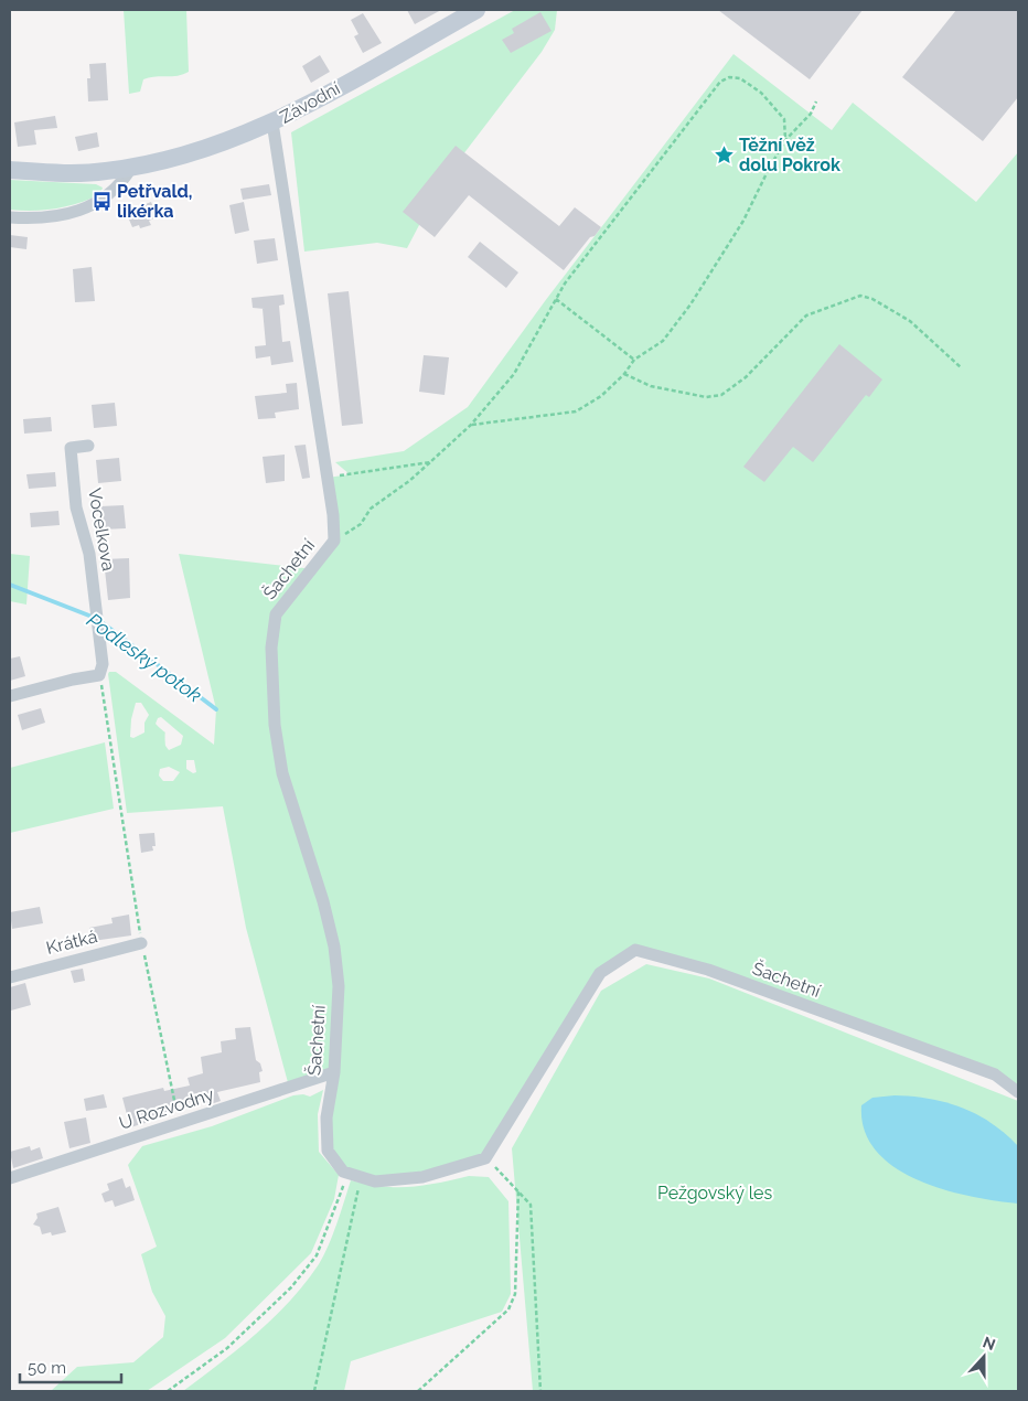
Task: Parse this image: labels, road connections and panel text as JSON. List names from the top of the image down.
{
  "streets": {
    "street": [
      "Závodní",
      "Vocelkova",
      "Šachetní",
      "Krátká",
      "U Rozvodny"
    ]
  },
  "crossings": [
    ["Závodní", "Šachetní"],
    ["Šachetní", "U Rozvodny"]
  ],
  "water": ["Podleský potok"],
  "parks": ["Pežgovský les"],
  "places": {
    "place": ["Těžní věž dolu Pokrok"],
    "bus stop": ["Petřvald, likérka"]
  },
  "scale_bar": "50 m",
  "north": "top"
}
